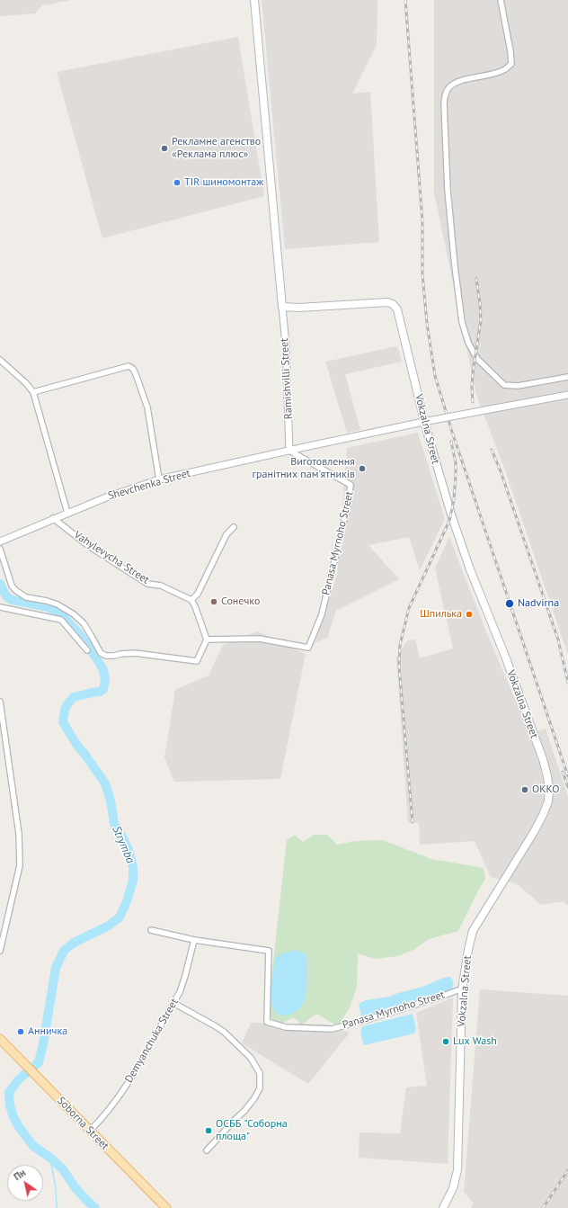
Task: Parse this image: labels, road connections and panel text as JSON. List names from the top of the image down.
{
  "streets": {
    "main road": ["Vokzalna Street", "Soborna Street"],
    "street": [
      "Ramishvilli Street",
      "Shevchenka Street",
      "Panasa Myrnoho Street",
      "Vahylevycha Street",
      "Demyanchuka Street"
    ]
  },
  "crossings": [
    ["Ramishvilli Street", "Vokzalna Street"],
    ["Ramishvilli Street", "Shevchenka Street"],
    ["Ramishvilli Street", "Panasa Myrnoho Street"],
    ["Vokzalna Street", "Panasa Myrnoho Street"],
    ["Shevchenka Street", "Panasa Myrnoho Street"],
    ["Shevchenka Street", "Vahylevycha Street"],
    ["Panasa Myrnoho Street", "Demyanchuka Street"],
    ["Demyanchuka Street", "Soborna Street"]
  ],
  "water": ["Strymba"],
  "places": [
    "Рекламне агенство «Реклама плюс»",
    "TIR шиномонтаж",
    "Виготовлення гранітних пам'ятників",
    "Сонечко",
    "Nadvirna",
    "Шпилька",
    "OKKO",
    "Анничка",
    "Lux Wash",
    "ОСББ \"Соборна площа\""
  ],
  "north": "top left"
}
